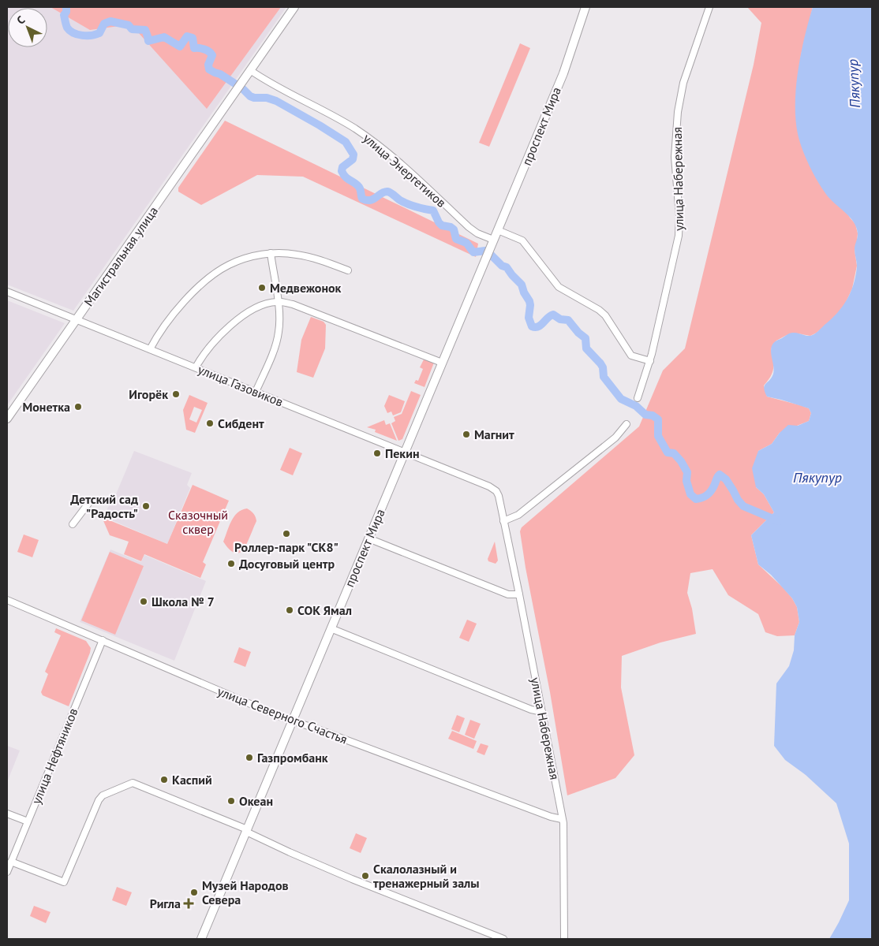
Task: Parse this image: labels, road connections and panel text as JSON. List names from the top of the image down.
{
  "streets": {
    "main road": ["проспект Мира", "Магистральная улица"],
    "street": [
      "улица Энергетиков",
      "улица Набережная",
      "улица Газовиков",
      "улица Северного Счастья",
      "улица Нефтяников"
    ]
  },
  "crossings": [
    ["проспект Мира", "улица Энергетиков"],
    ["проспект Мира", "улица Набережная"],
    ["проспект Мира", "улица Газовиков"],
    ["проспект Мира", "улица Северного Счастья"],
    ["улица Энергетиков", "Магистральная улица"],
    ["улица Набережная", "улица Газовиков"],
    ["улица Набережная", "улица Северного Счастья"],
    ["Магистральная улица", "улица Газовиков"],
    ["улица Северного Счастья", "улица Нефтяников"]
  ],
  "water": ["Пякупур"],
  "parks": ["Сказочный сквер"],
  "places": {
    "other": [
      "Медвежонок",
      "Игорёк",
      "Монетка",
      "Сибдент",
      "Магнит",
      "Пекин",
      "Детский сад \"Радость\"",
      "Роллер-парк \"СК8\"",
      "Досуговый центр",
      "Школа № 7",
      "СОК Ямал",
      "Газпромбанк",
      "Каспий",
      "Океан",
      "Скалолазный и тренажерный залы",
      "Музей Народов Севера"
    ],
    "health": ["Ригла"]
  },
  "north": "top left"
}
